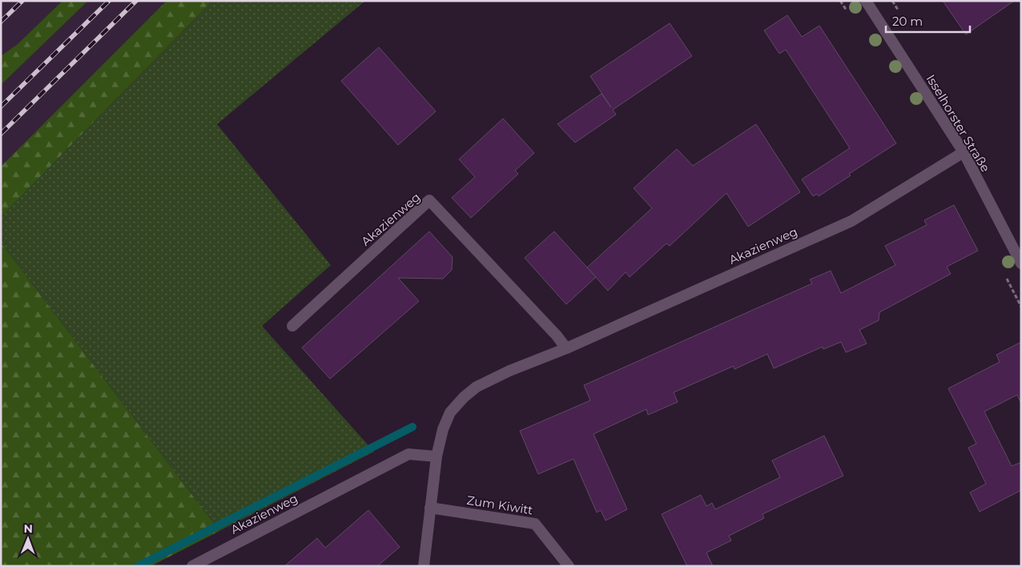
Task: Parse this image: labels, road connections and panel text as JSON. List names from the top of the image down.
{
  "streets": {
    "street": ["Isselhorster Straße", "Akazienweg", "Zum Kiwitt"]
  },
  "crossings": [
    ["Isselhorster Straße", "Akazienweg"],
    ["Akazienweg", "Zum Kiwitt"]
  ],
  "scale_bar": "20 m",
  "north": "top"
}
